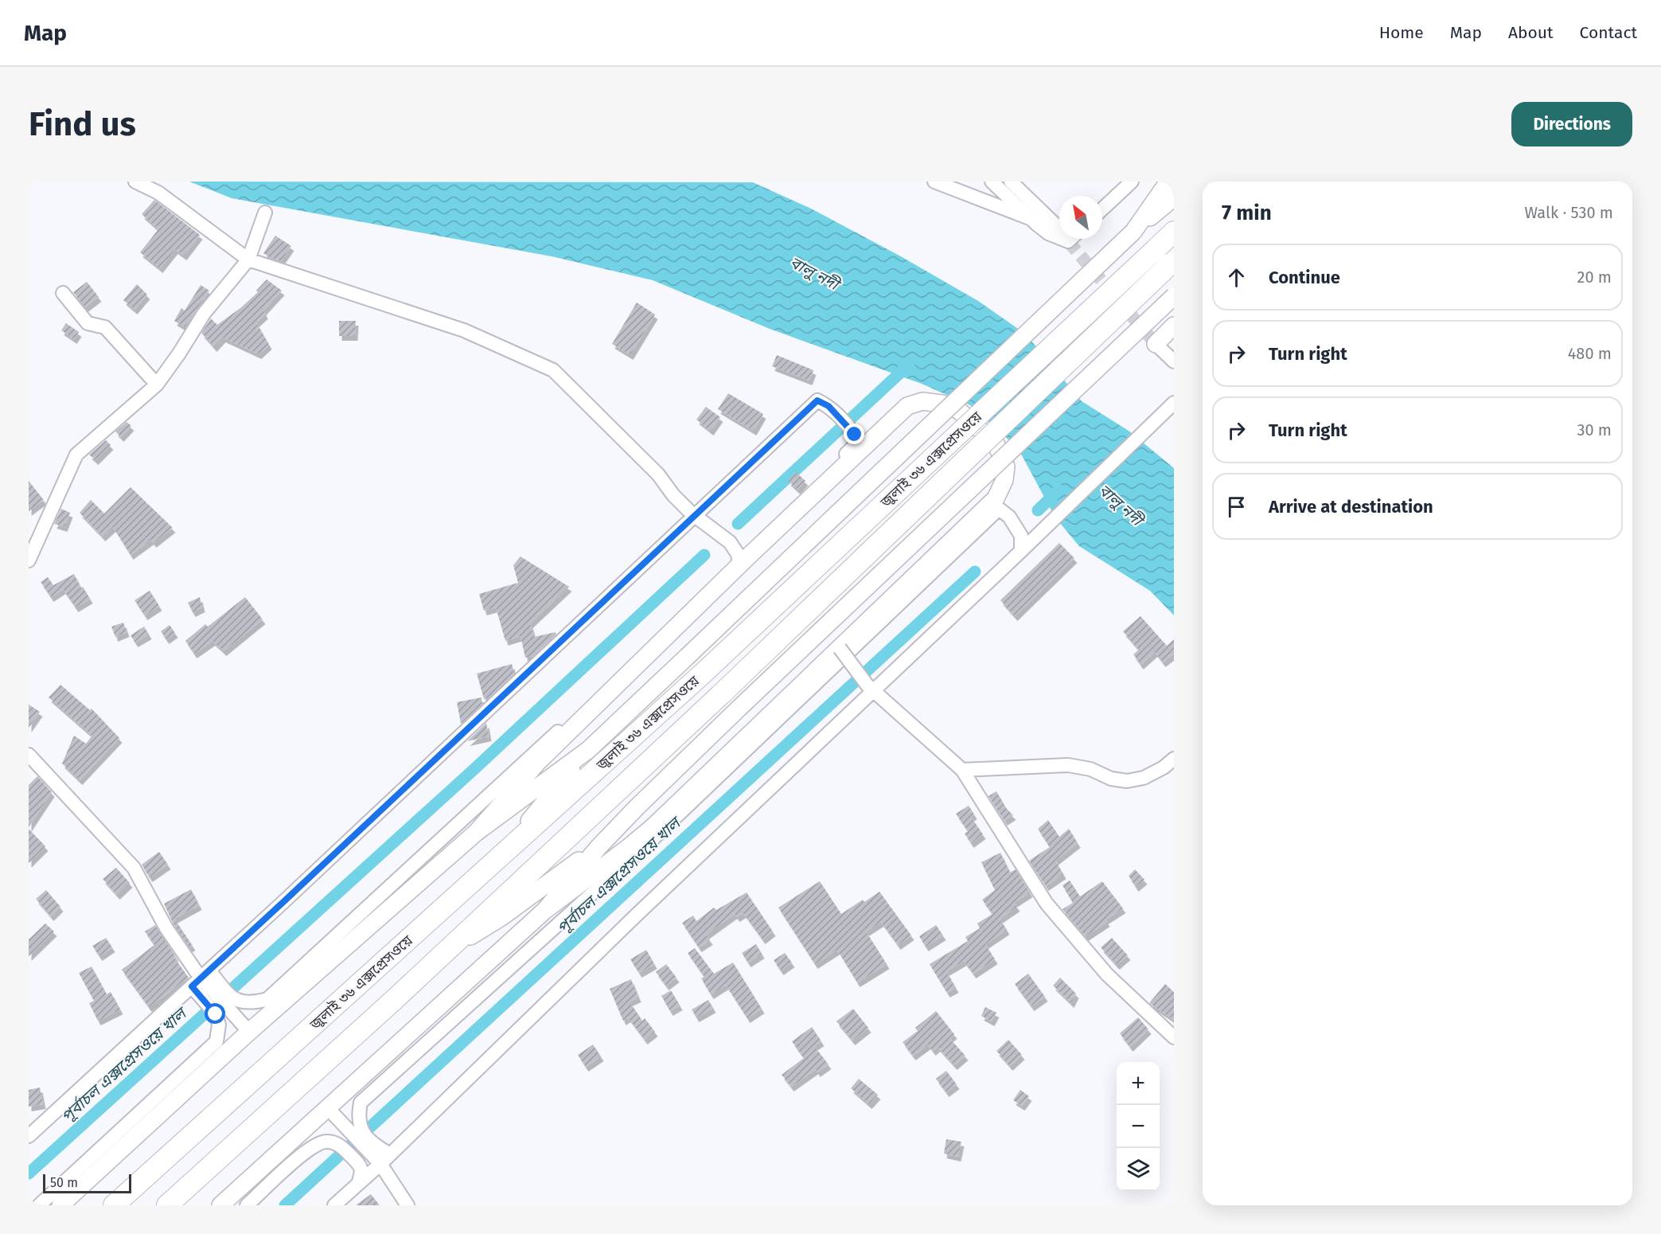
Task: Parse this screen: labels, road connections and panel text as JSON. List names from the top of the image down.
{
  "streets": {
    "highway": ["জুলাই ৩৬ এক্সপ্রেসওয়ে"]
  },
  "water": ["বালু নদী", "পূর্বাচল এক্সপ্রেসওয়ে খাল"],
  "scale_bar": "50 m",
  "north": "top left",
  "page": {
    "header": "Map",
    "nav": [
      "Home",
      "Map",
      "About",
      "Contact"
    ],
    "buttons": "Directions",
    "title": "Find us",
    "heading": ["7 min", "Walk · 530 m"],
    "list": [
      ["Continue", "20 m"],
      ["Turn right", "480 m"],
      ["Turn right", "30 m"],
      "Arrive at destination"
    ],
    "map_buttons": ["+", "−"],
    "scale": "50 m"
  }
}
